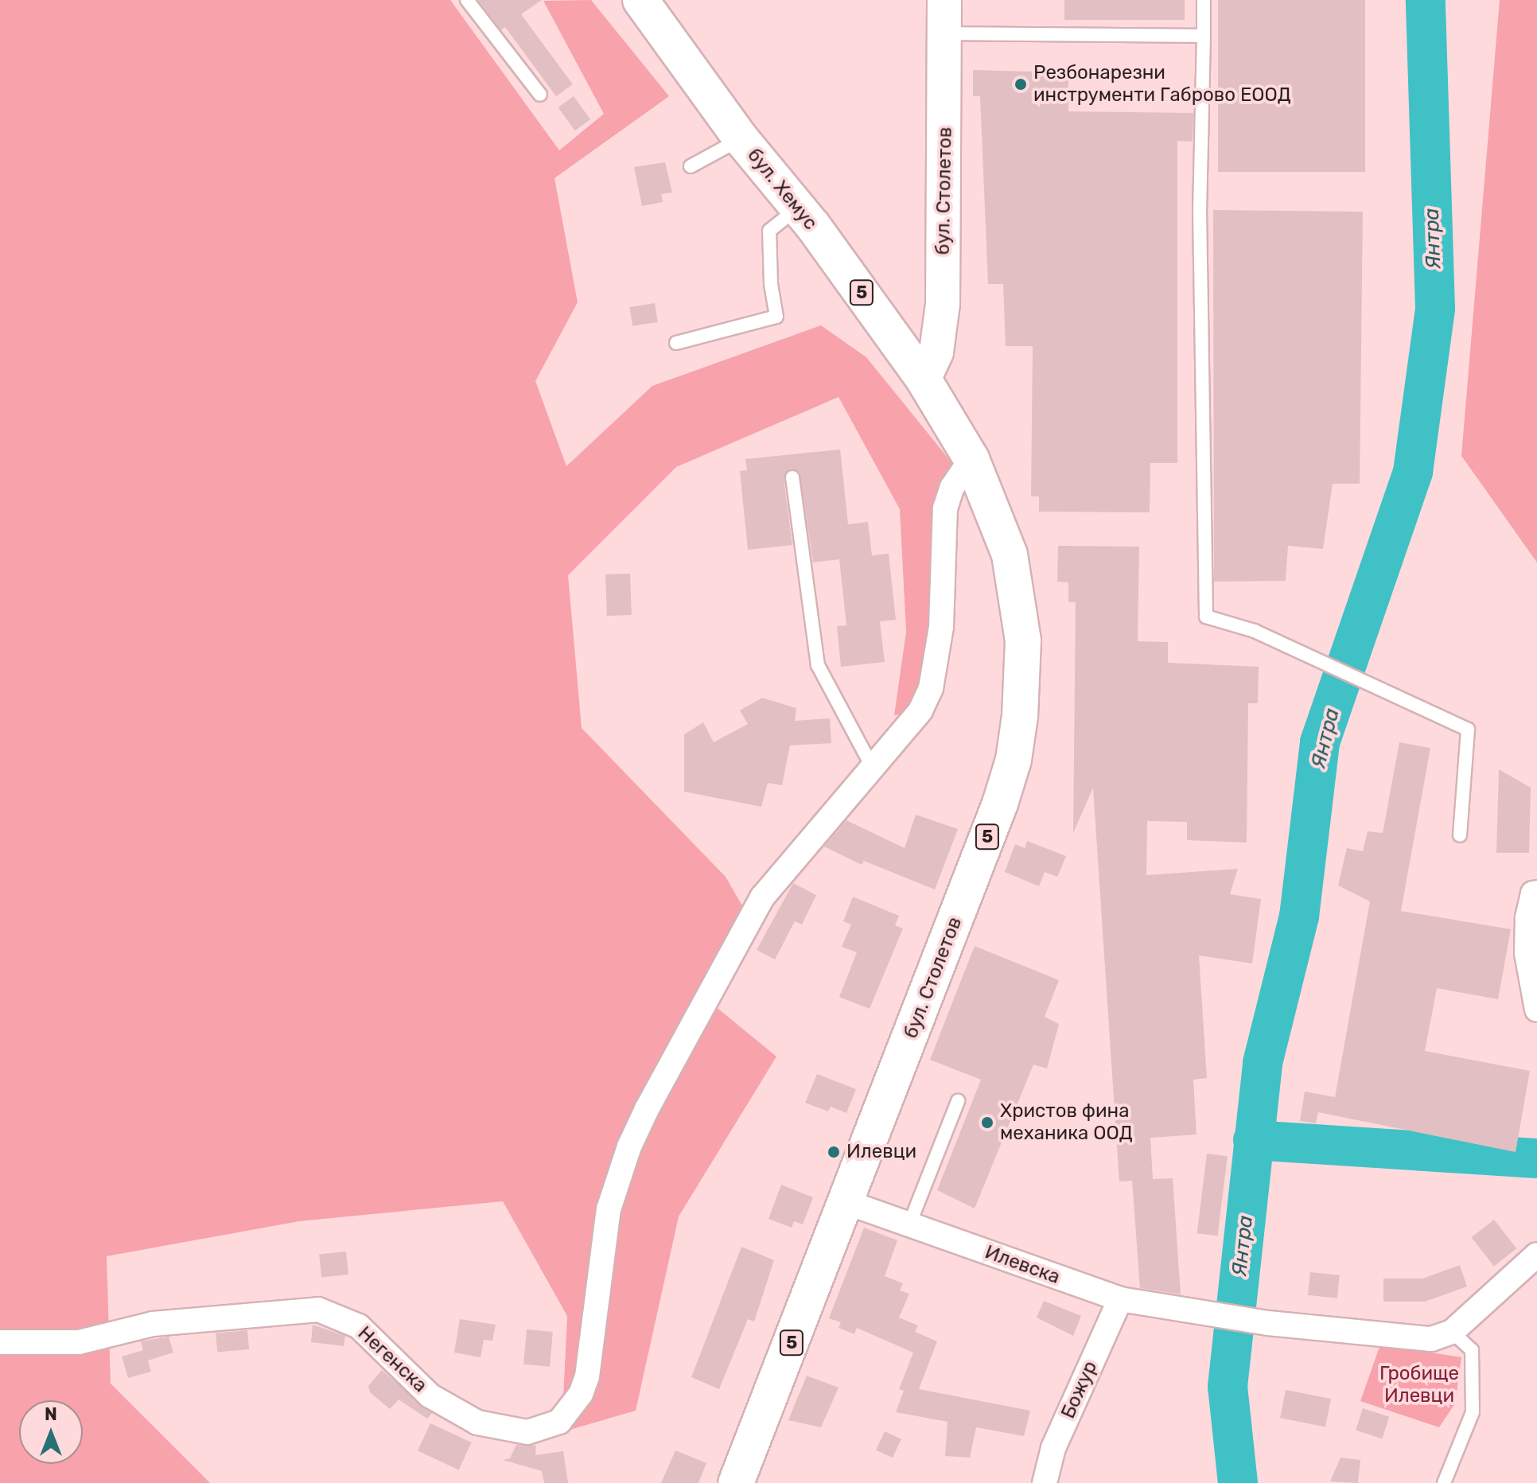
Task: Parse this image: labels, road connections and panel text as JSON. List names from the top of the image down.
{
  "streets": {
    "main road": ["бул. Хемус", "бул. Столетов", "5"],
    "street": ["Илевска", "Негенска", "Божур"]
  },
  "crossings": [
    ["бул. Хемус", "бул. Столетов"],
    ["бул. Хемус", "5"],
    ["бул. Столетов", "5"],
    ["бул. Столетов", "Илевска"],
    ["бул. Столетов", "Негенска"],
    ["5", "Негенска"],
    ["Илевска", "Божур"]
  ],
  "water": ["Янтра"],
  "parks": ["Гробище Илевци"],
  "places": ["Резбонарезни инструменти Габрово ЕООД", "Христов фина механика ООД", "Илевци"],
  "north": "top"
}
